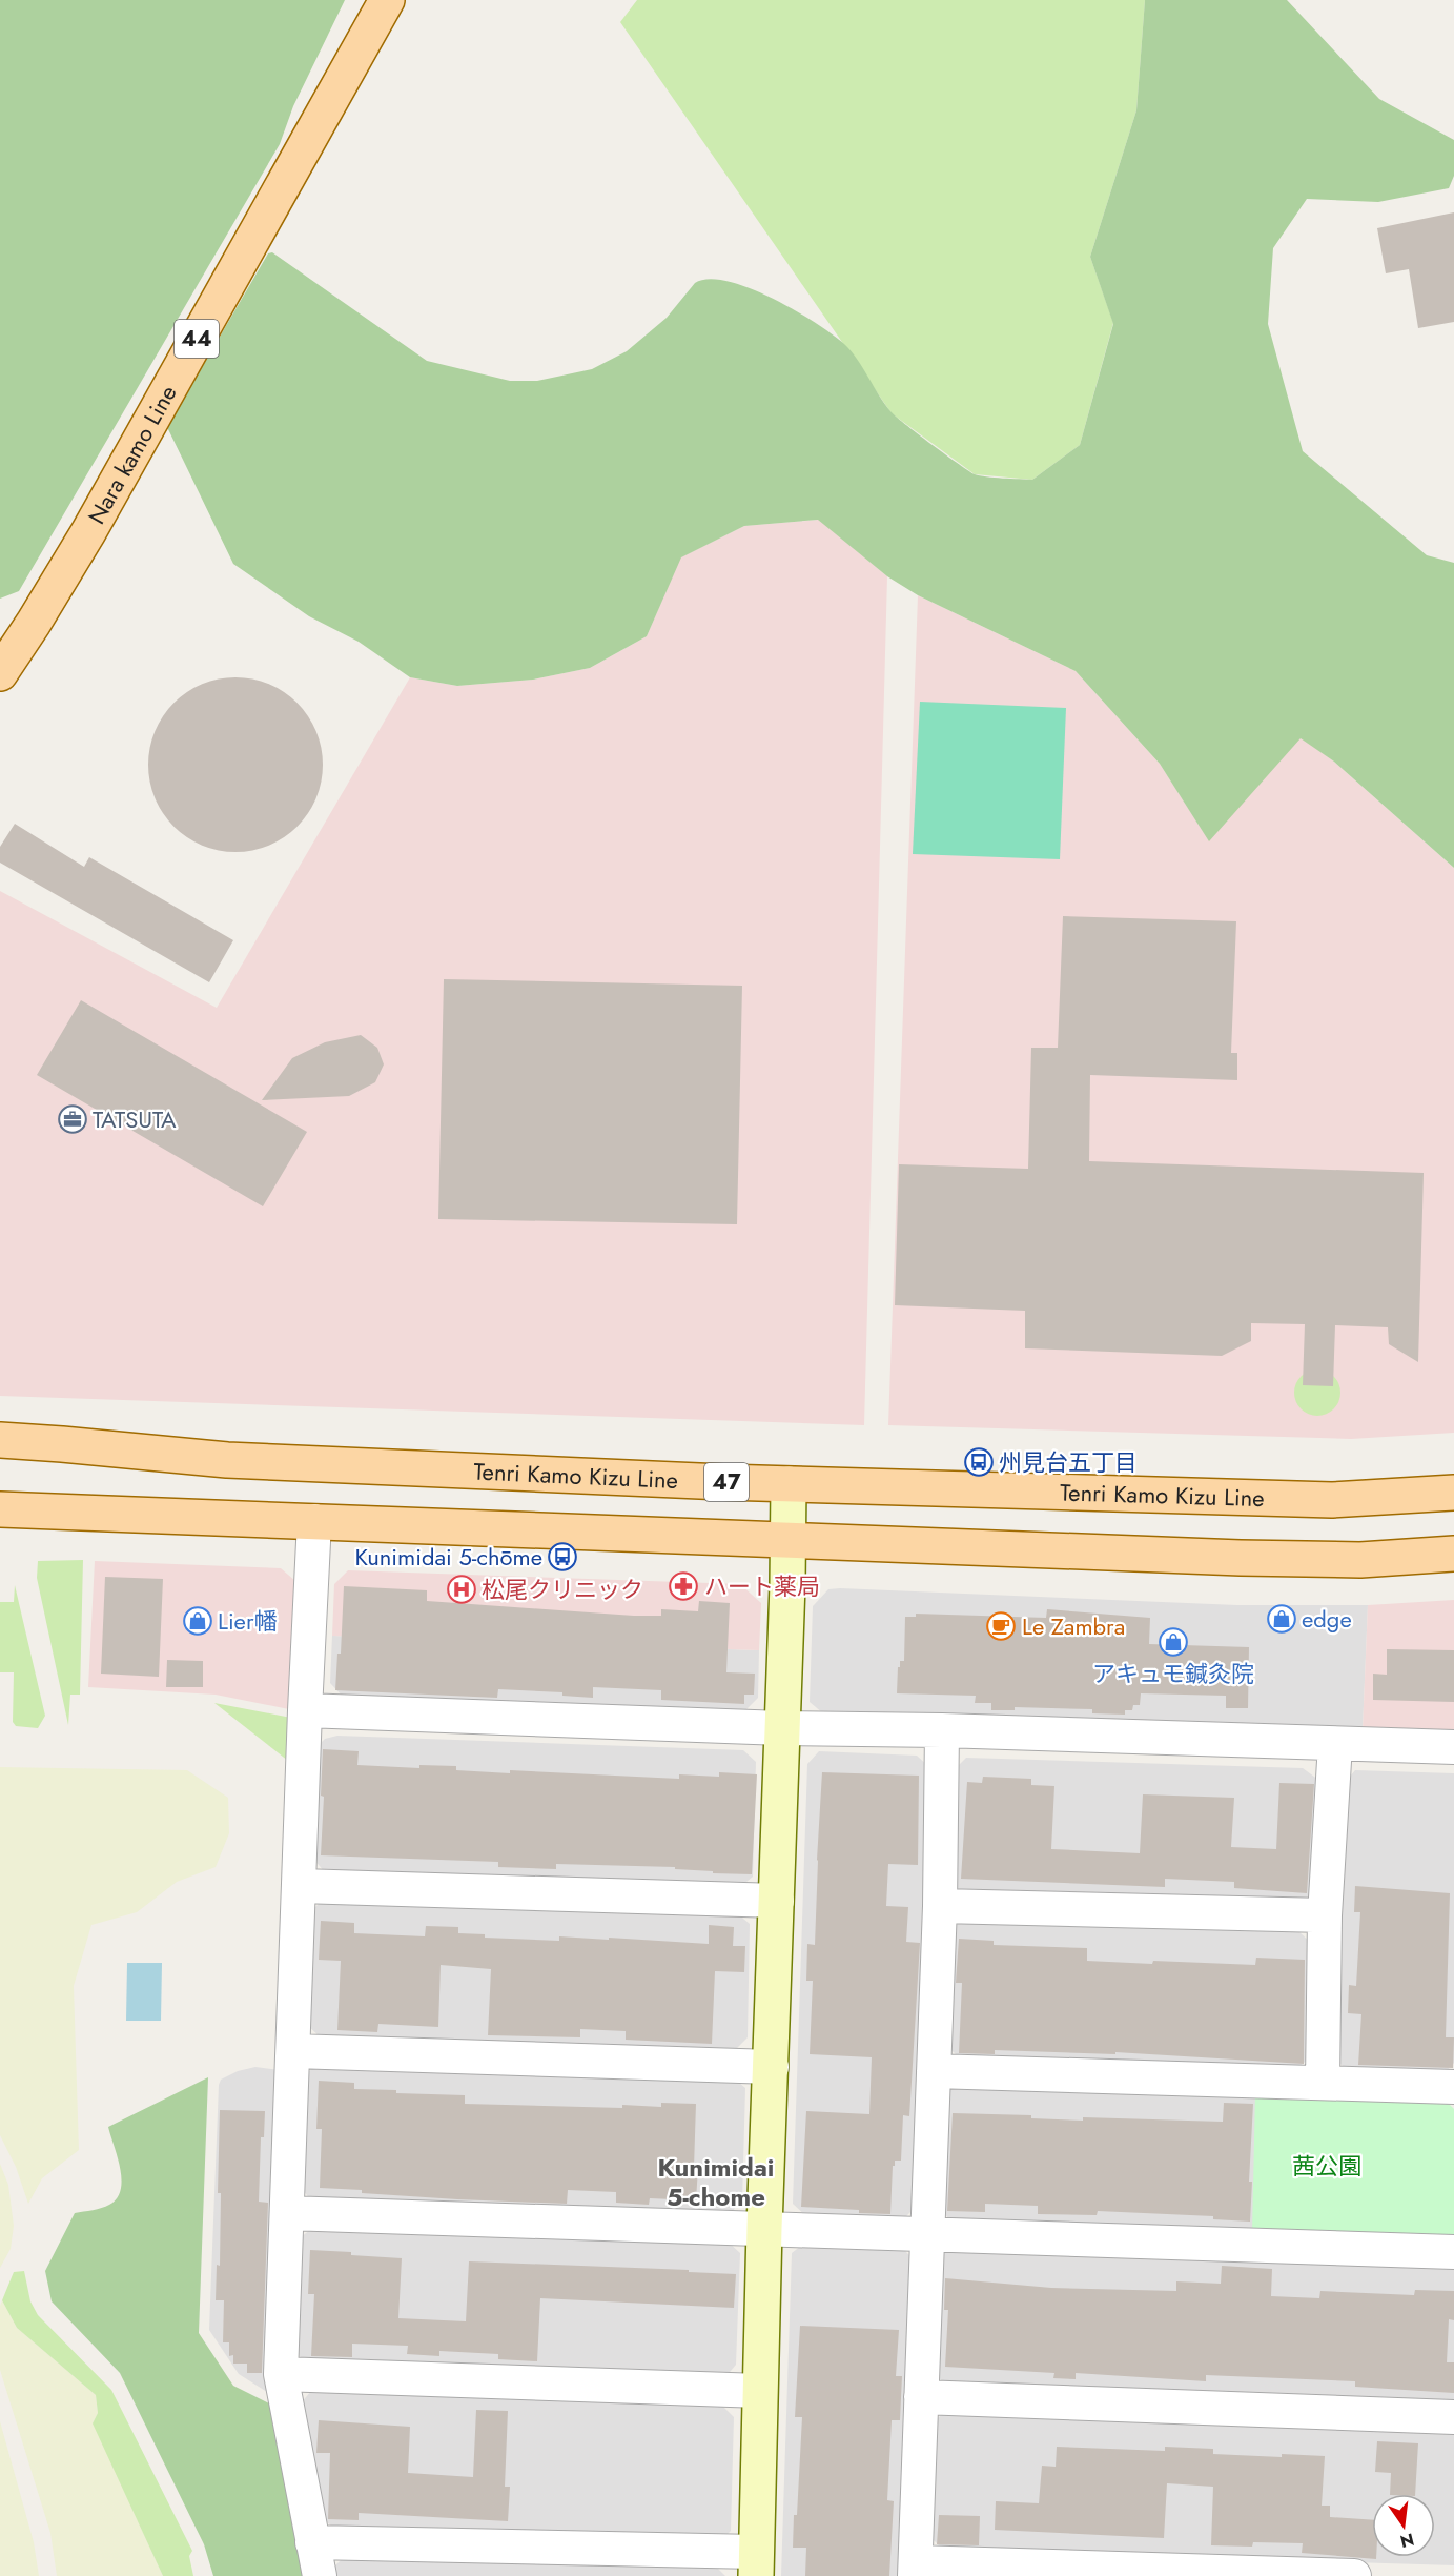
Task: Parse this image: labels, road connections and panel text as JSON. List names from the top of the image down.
{
  "streets": {
    "main road": [
      "44",
      "Nara kamo Line",
      "Tenri Kamo Kizu Line",
      "47"
    ]
  },
  "districts": ["Kunimidai 5-chome"],
  "parks": ["茜公園"],
  "places": {
    "office": ["TATSUTA"],
    "bus stop": ["州見台五丁目", "Kunimidai 5-chōme"],
    "pharmacy": ["ハート薬局"],
    "hospital": ["松尾クリニック"],
    "shop": ["edge", "Lier幡", "アキュモ鍼灸院"],
    "cafe": ["Le Zambra"]
  },
  "north": "bottom"
}
